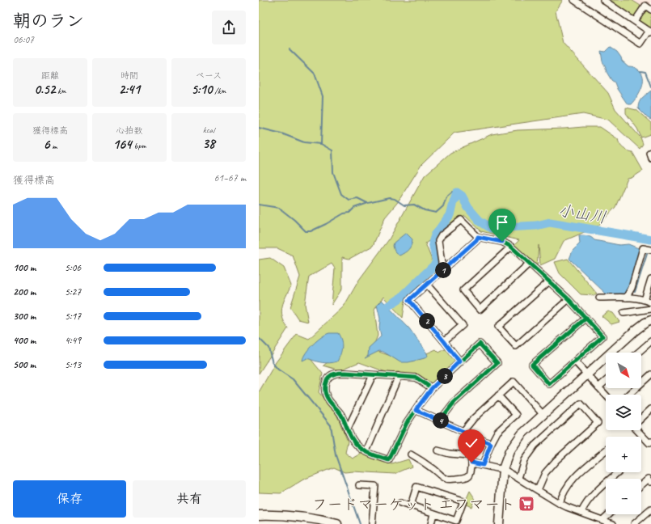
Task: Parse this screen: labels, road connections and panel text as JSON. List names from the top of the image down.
{
  "water": ["小山川"],
  "places": {
    "supermarket": ["フードマーケット エフマート"]
  },
  "north": "bottom right",
  "page": {
    "heading": ["朝のラン", "06:07"],
    "stats": [
      ["距離", "0.52 km"],
      ["時間", "2:41"],
      ["ペース", "5:10 /km"],
      ["獲得標高", "6 m"],
      ["心拍数", "164 bpm"],
      ["kcal", "38"]
    ],
    "chart": ["獲得標高", "61–67 m"],
    "list": [
      {
        "name": "100 m",
        "note": "5:06"
      },
      {
        "name": "200 m",
        "note": "5:27"
      },
      {
        "name": "300 m",
        "note": "5:17"
      },
      {
        "name": "400 m",
        "note": "4:49"
      },
      {
        "name": "500 m",
        "note": "5:13"
      }
    ],
    "pins": [
      "1",
      "2",
      "3",
      "4"
    ],
    "map_buttons": ["+", "−"],
    "buttons": ["保存", "共有"]
  }
}
